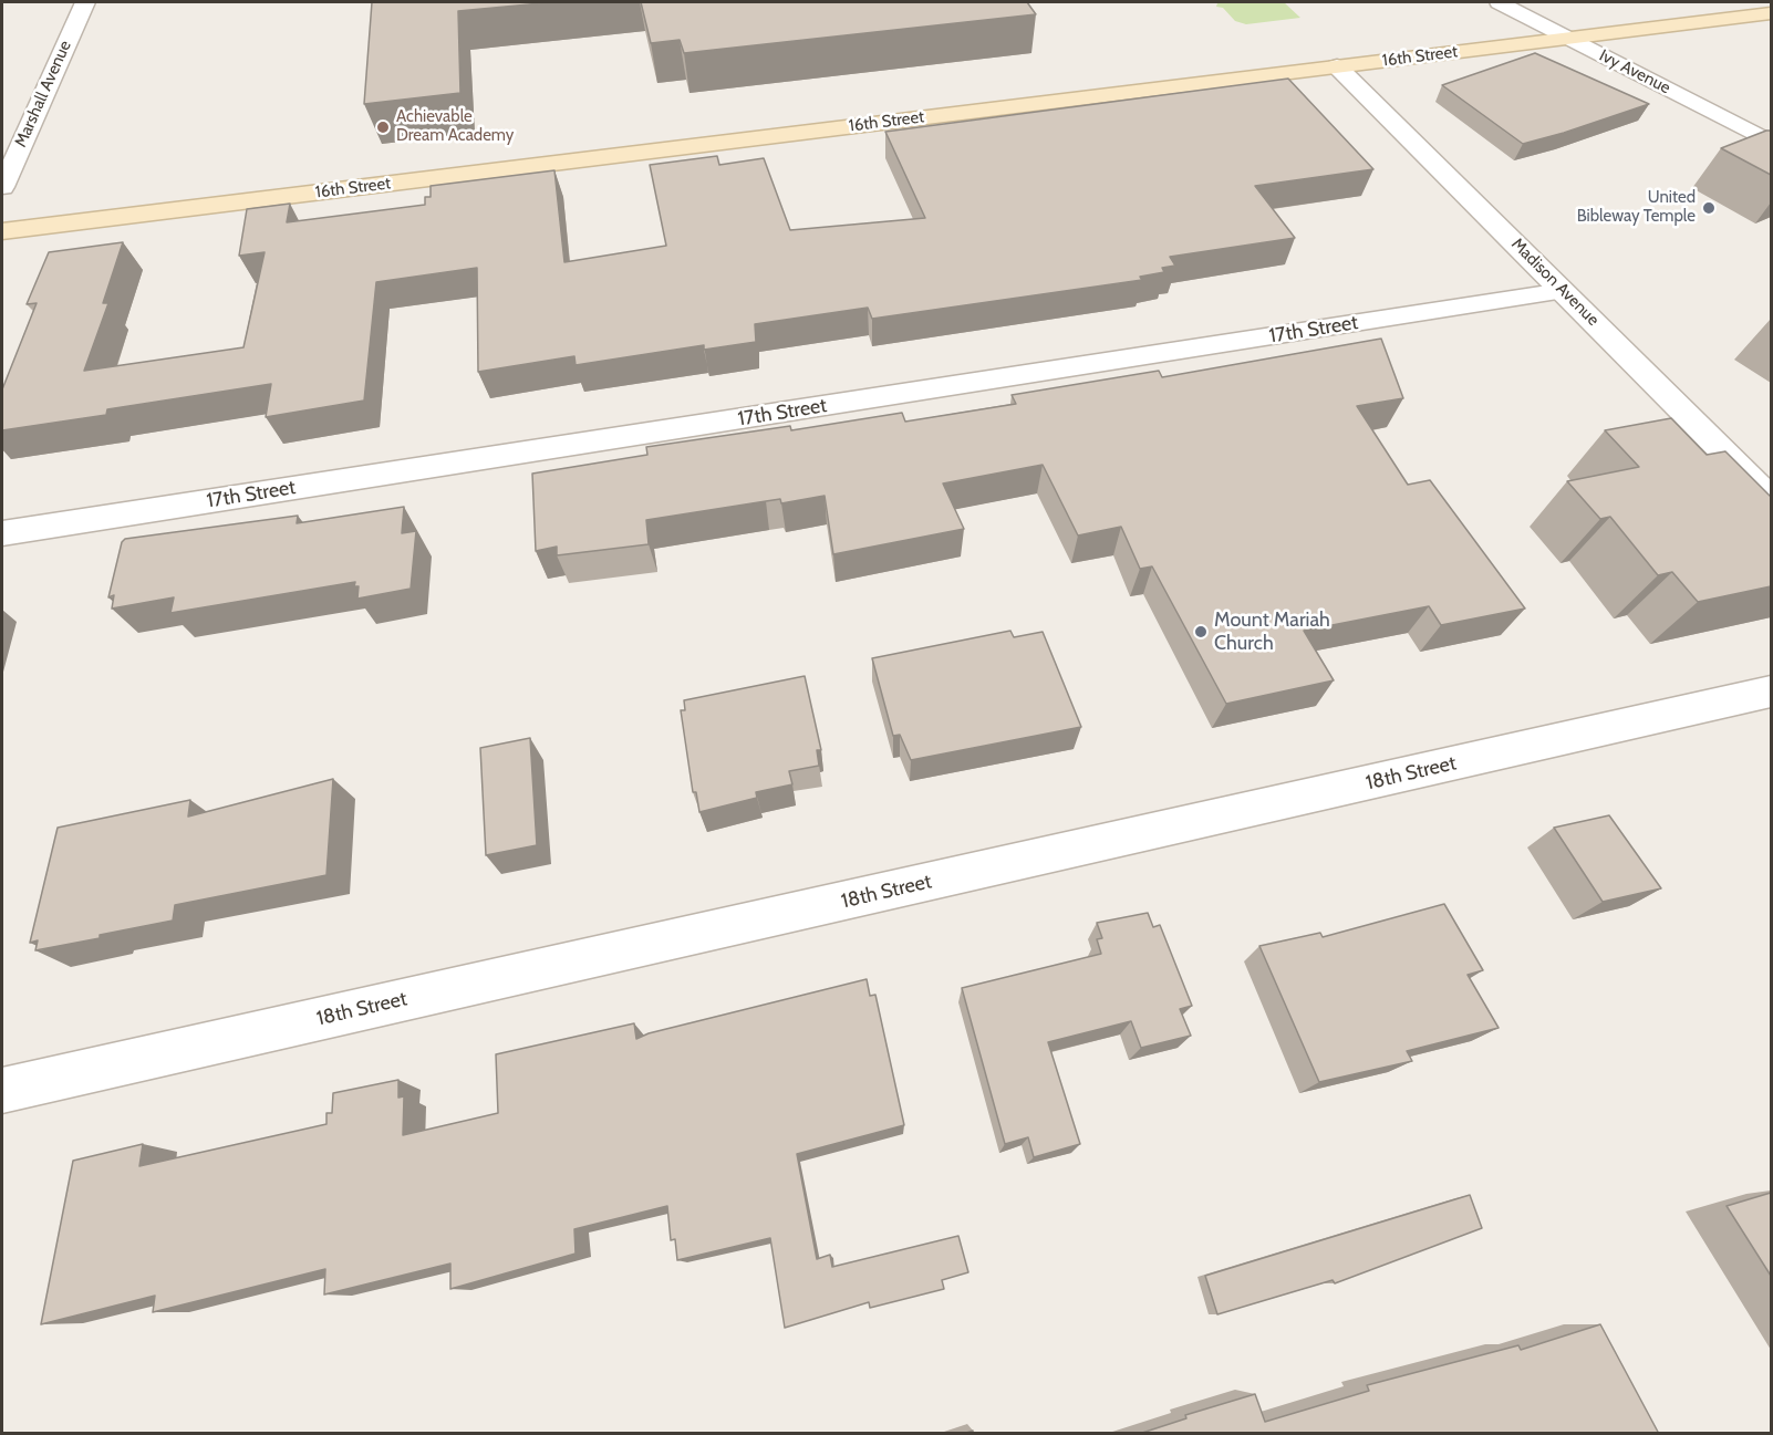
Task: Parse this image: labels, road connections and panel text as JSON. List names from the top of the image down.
{
  "streets": {
    "main road": ["16th Street"],
    "street": [
      "Ivy Avenue",
      "Marshall Avenue",
      "Madison Avenue",
      "17th Street",
      "18th Street"
    ]
  },
  "crossings": [
    ["16th Street", "Ivy Avenue"],
    ["16th Street", "Madison Avenue"],
    ["Madison Avenue", "17th Street"]
  ],
  "places": ["Achievable Dream Academy", "United Bibleway Temple", "Mount Mariah Church"]
}
